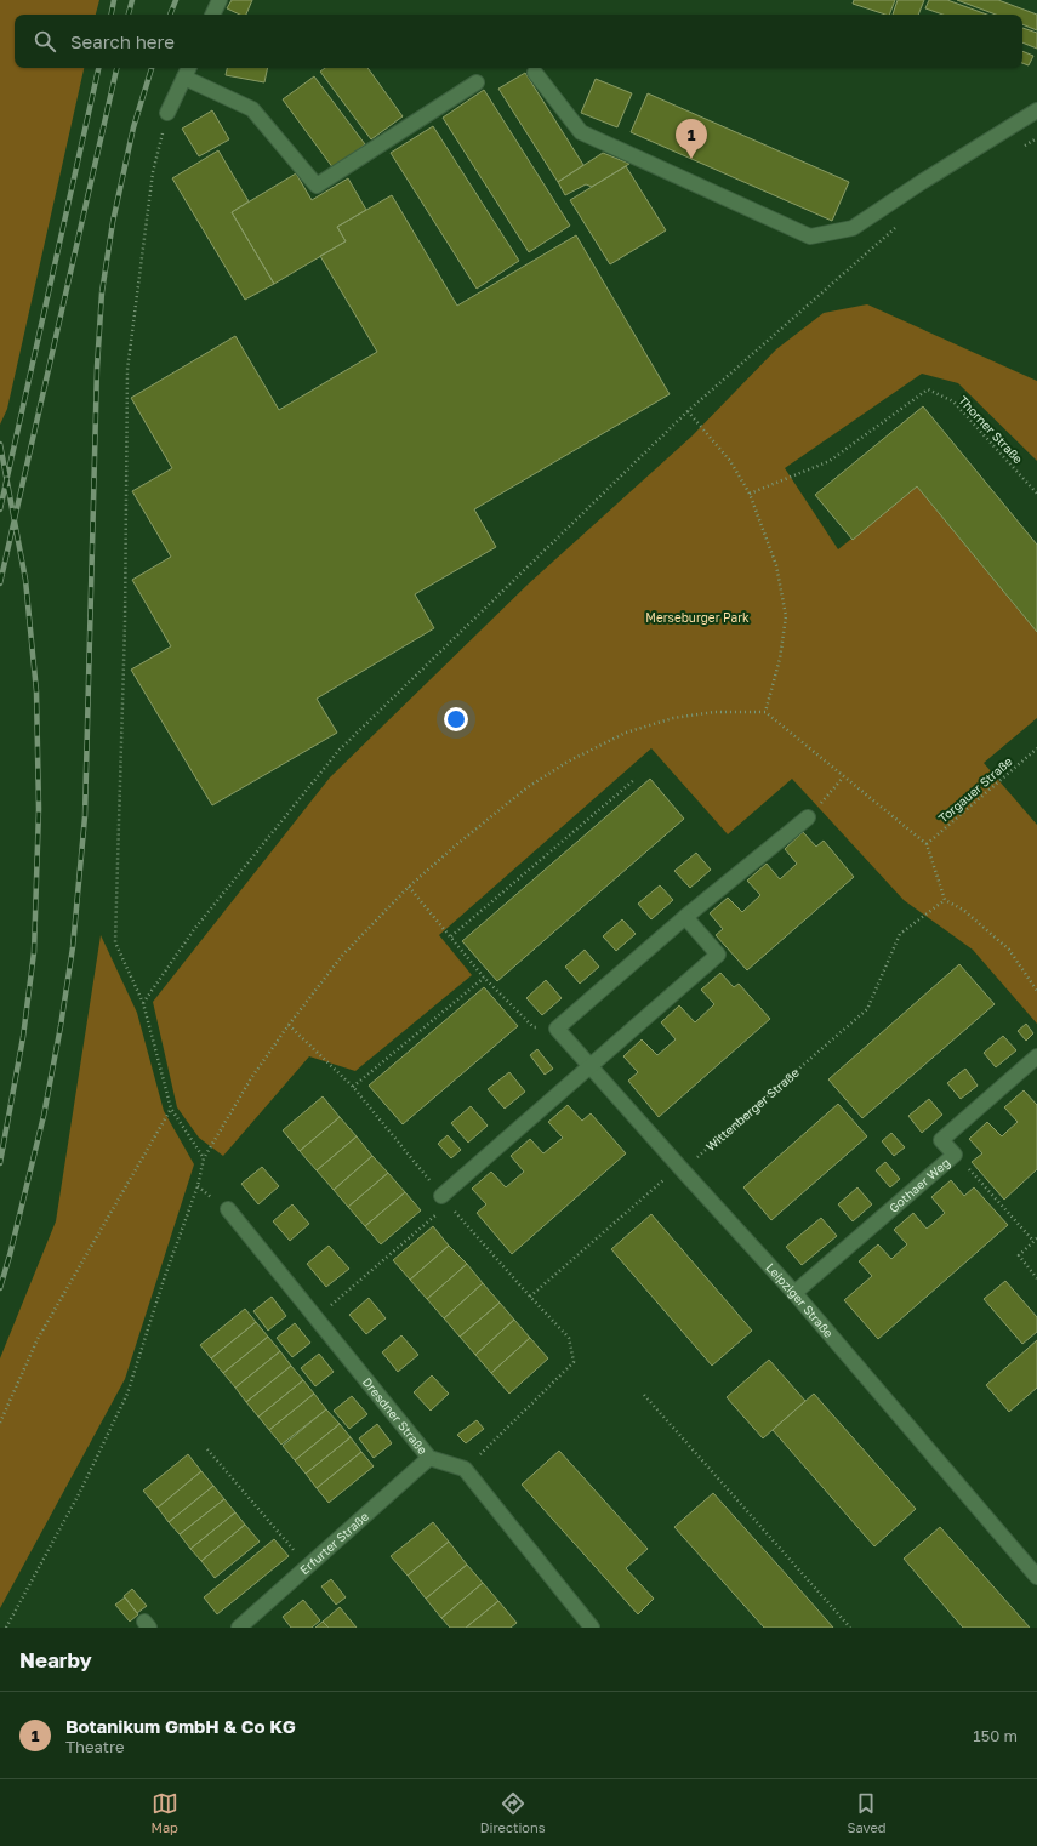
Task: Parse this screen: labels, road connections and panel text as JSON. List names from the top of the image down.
{
  "streets": {
    "street": [
      "Gothaer Weg",
      "Leipziger Straße",
      "Dresdner Straße",
      "Erfurter Straße"
    ],
    "path": ["Thorner Straße", "Torgauer Straße", "Wittenberger Straße"]
  },
  "crossings": [
    ["Wittenberger Straße", "Leipziger Straße"],
    ["Gothaer Weg", "Leipziger Straße"],
    ["Dresdner Straße", "Erfurter Straße"]
  ],
  "parks": ["Merseburger Park"],
  "page": {
    "search": "Search here",
    "pins": "1",
    "heading": "Nearby",
    "list": [
      {
        "mark": "1",
        "name": "Botanikum GmbH & Co KG",
        "note": "Theatre",
        "value": "150 m"
      }
    ],
    "nav": ["Map", "Directions", "Saved"]
  }
}
